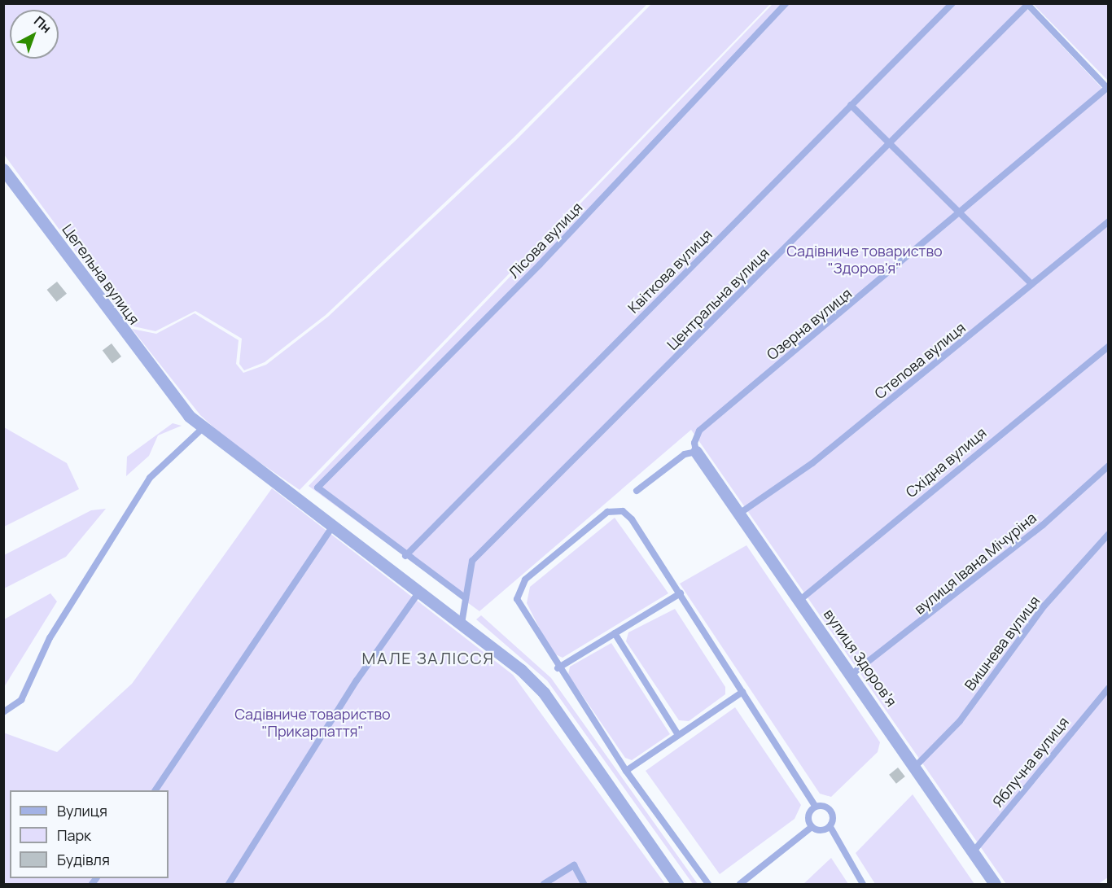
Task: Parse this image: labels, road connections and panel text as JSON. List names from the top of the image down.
{
  "streets": {
    "street": ["Цегельна вулиця", "вулиця Здоровʼя"],
    "lane": [
      "Лісова вулиця",
      "Квіткова вулиця",
      "Центральна вулиця",
      "Озерна вулиця",
      "Степова вулиця",
      "Східна вулиця",
      "вулиця Івана Мічуріна",
      "Вишнева вулиця",
      "Яблучна вулиця"
    ]
  },
  "crossings": [
    ["Лісова вулиця", "Квіткова вулиця"],
    ["Цегельна вулиця", "Центральна вулиця"],
    ["Озерна вулиця", "вулиця Здоровʼя"],
    ["Степова вулиця", "вулиця Здоровʼя"],
    ["Східна вулиця", "вулиця Здоровʼя"],
    ["вулиця Івана Мічуріна", "вулиця Здоровʼя"],
    ["Вишнева вулиця", "вулиця Здоровʼя"],
    ["вулиця Здоровʼя", "Яблучна вулиця"]
  ],
  "districts": ["МАЛЕ ЗАЛІССЯ"],
  "parks": ["Садівниче товариство \"Здоров'я\"", "Садівниче товариство \"Прикарпаття\""],
  "legend": ["Вулиця", "Парк", "Будівля"],
  "north": "top right"
}
